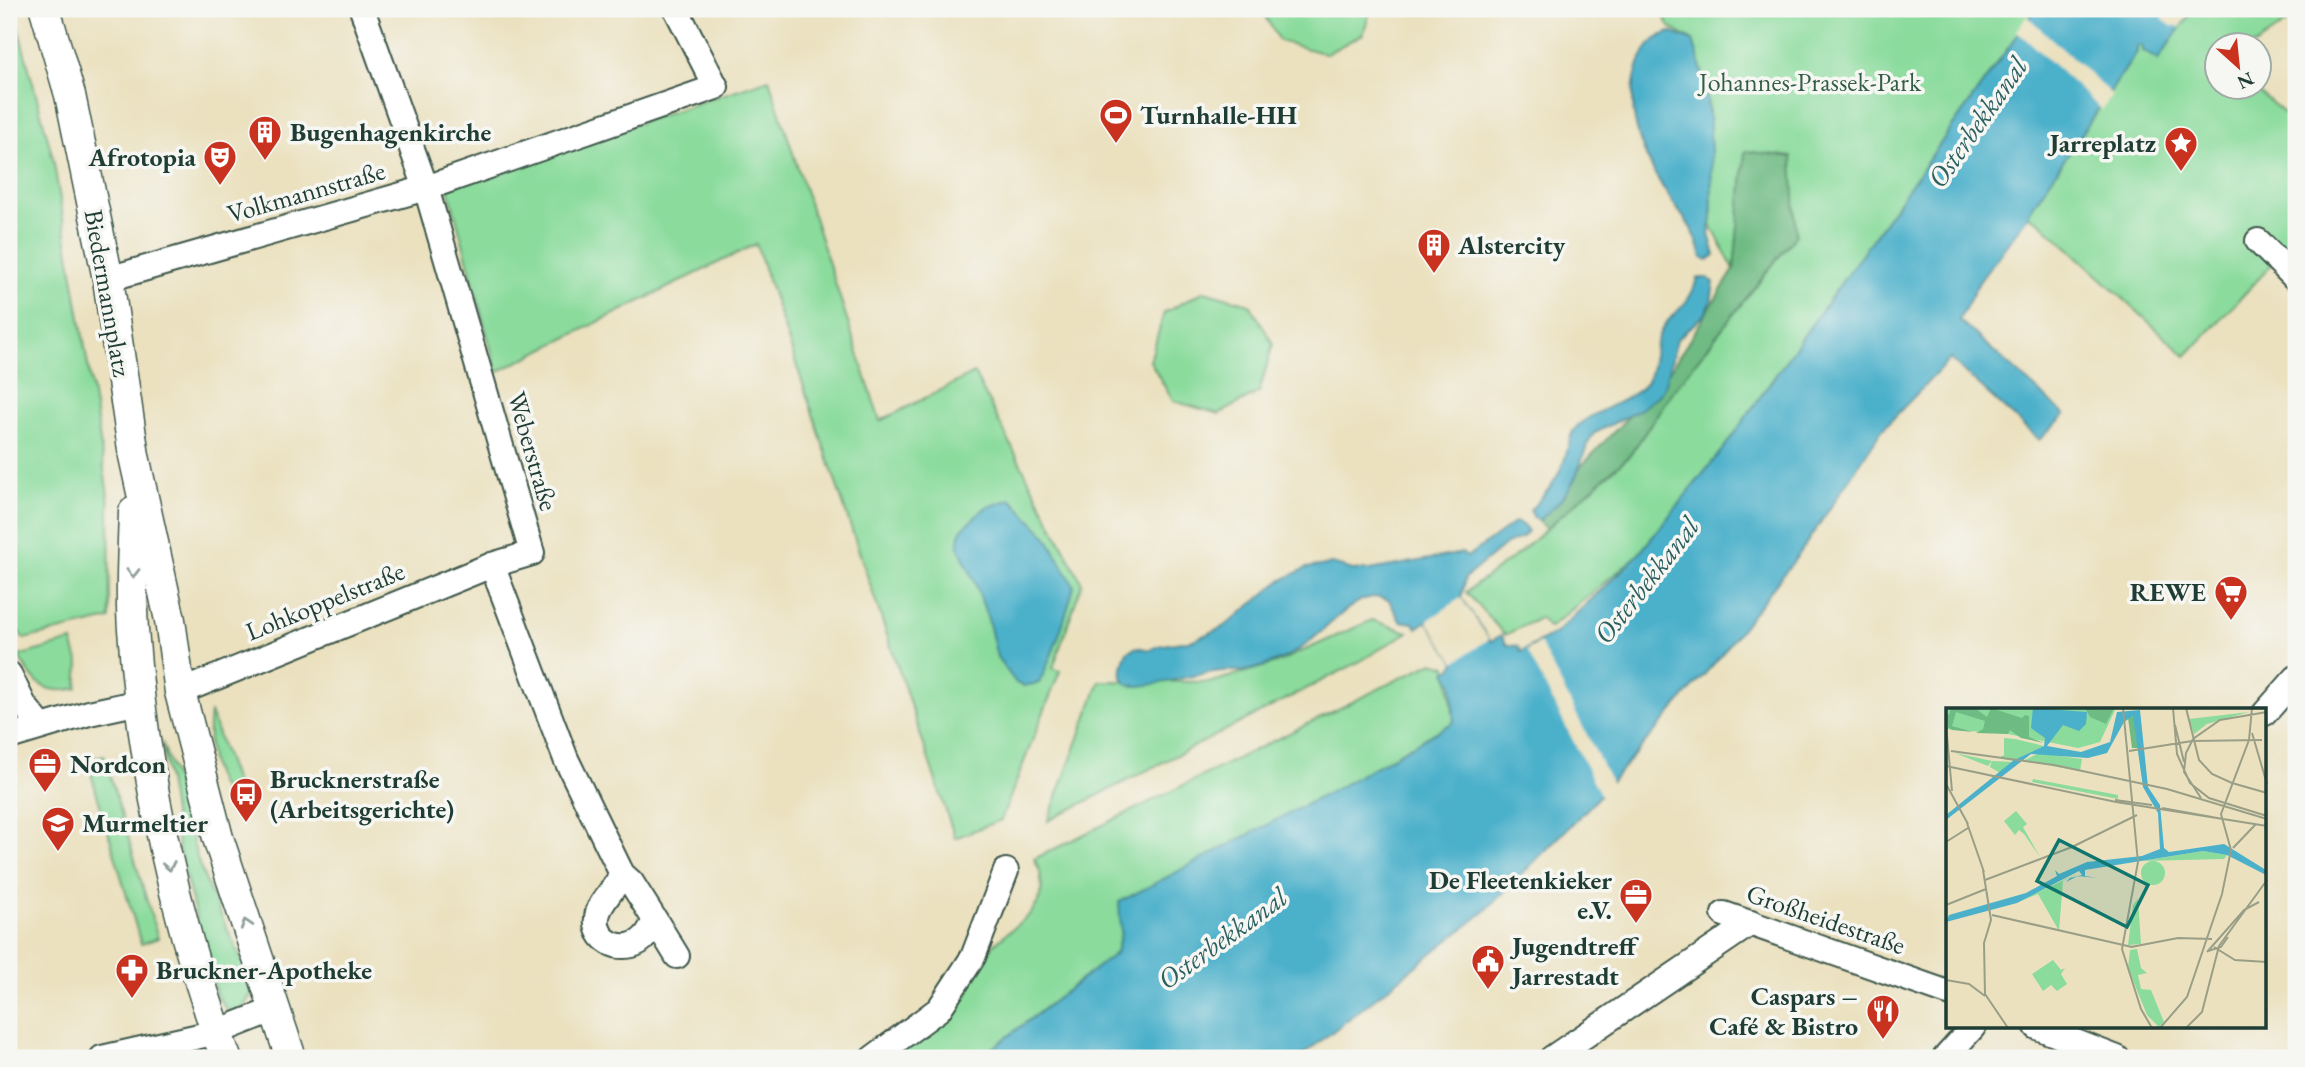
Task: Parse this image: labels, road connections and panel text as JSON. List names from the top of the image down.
{
  "streets": {
    "main road": ["Biedermannplatz"],
    "street": [
      "Volkmannstraße",
      "Weberstraße",
      "Lohkoppelstraße",
      "Großheidestraße"
    ]
  },
  "crossings": [
    ["Volkmannstraße", "Biedermannplatz"],
    ["Volkmannstraße", "Weberstraße"],
    ["Biedermannplatz", "Lohkoppelstraße"],
    ["Weberstraße", "Lohkoppelstraße"]
  ],
  "water": ["Osterbekkanal"],
  "parks": ["Johannes-Prassek-Park"],
  "places": {
    "sports": ["Turnhalle-HH"],
    "building": ["Bugenhagenkirche", "Alstercity"],
    "place": ["Jarreplatz"],
    "theatre": ["Afrotopia"],
    "supermarket": ["REWE"],
    "office": ["Nordcon", "De Fleetenkieker e.V."],
    "bus stop": ["Brucknerstraße (Arbeitsgerichte)"],
    "school or university": ["Murmeltier"],
    "public building": ["Jugendtreff Jarrestadt"],
    "pharmacy": ["Bruckner-Apotheke"],
    "restaurant": ["Caspars – Café & Bistro"]
  },
  "north": "bottom right"
}
